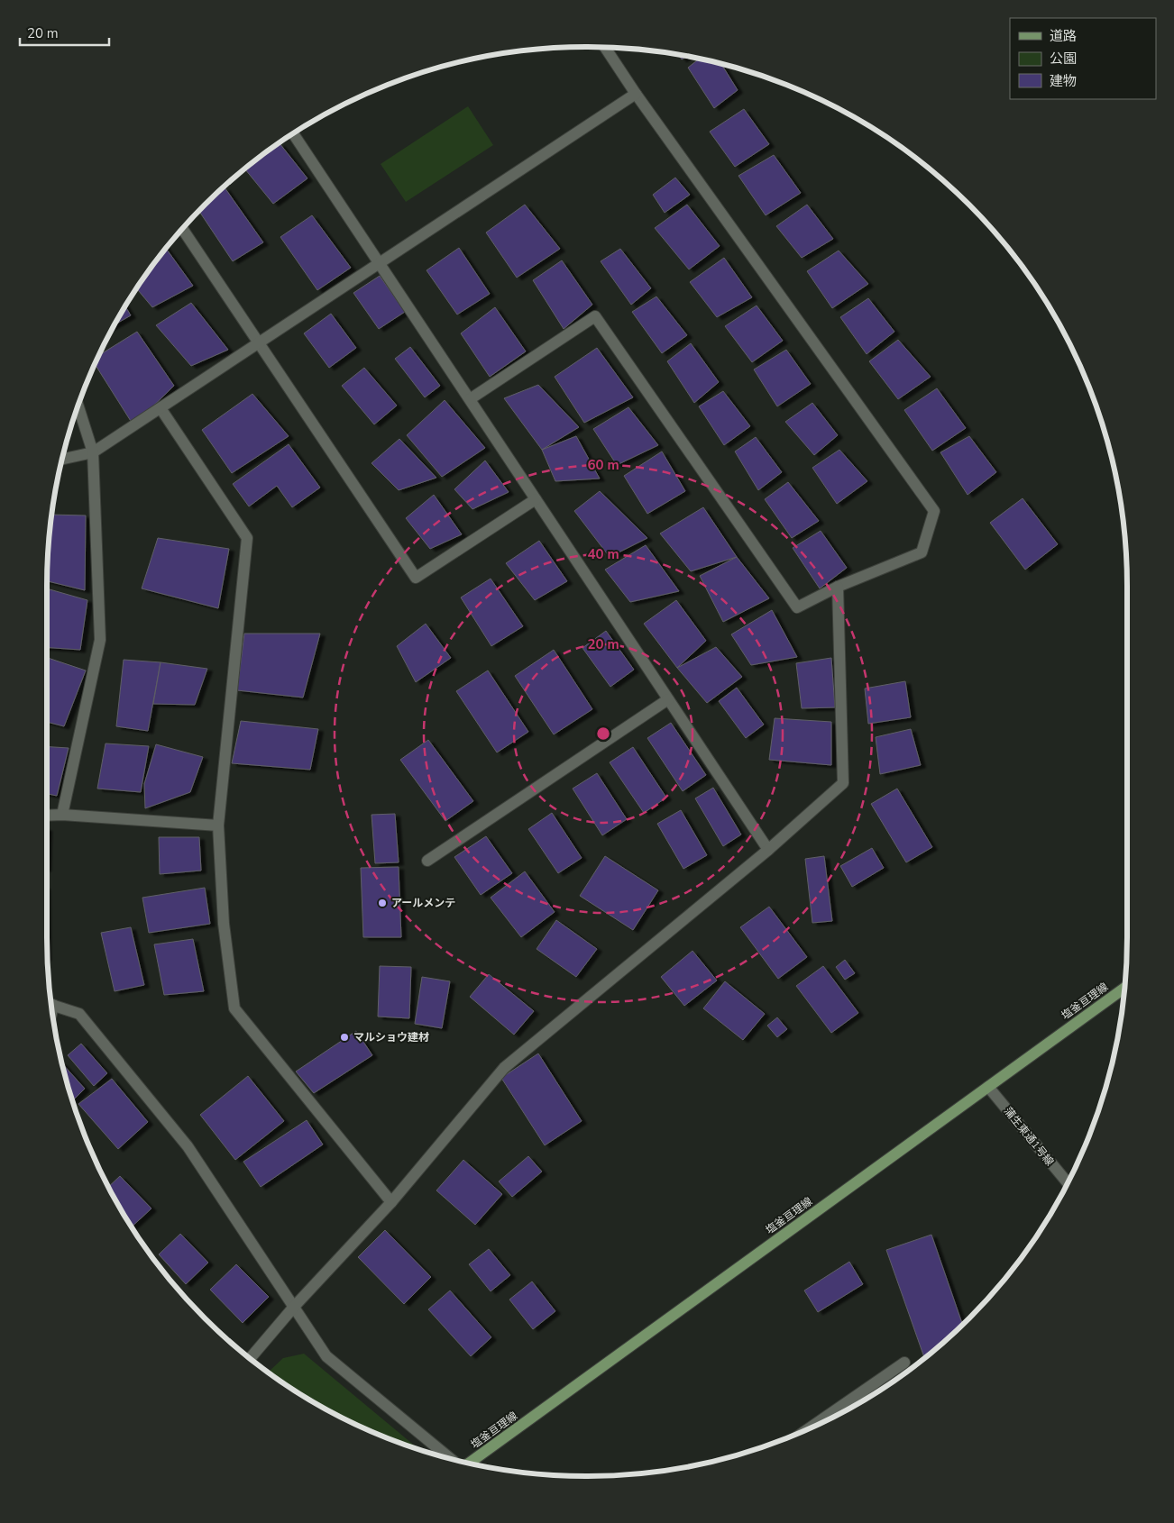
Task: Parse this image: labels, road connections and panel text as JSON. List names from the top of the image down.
{
  "streets": {
    "main road": ["塩釜亘理線"],
    "street": ["蒲生東通1号線"]
  },
  "crossings": [
    ["塩釜亘理線", "蒲生東通1号線"]
  ],
  "places": ["アールメンテ", "マルショウ建材"],
  "legend": ["道路", "公園", "建物"],
  "scale_bar": "20 m",
  "rings": ["60 m", "40 m", "20 m"]
}
